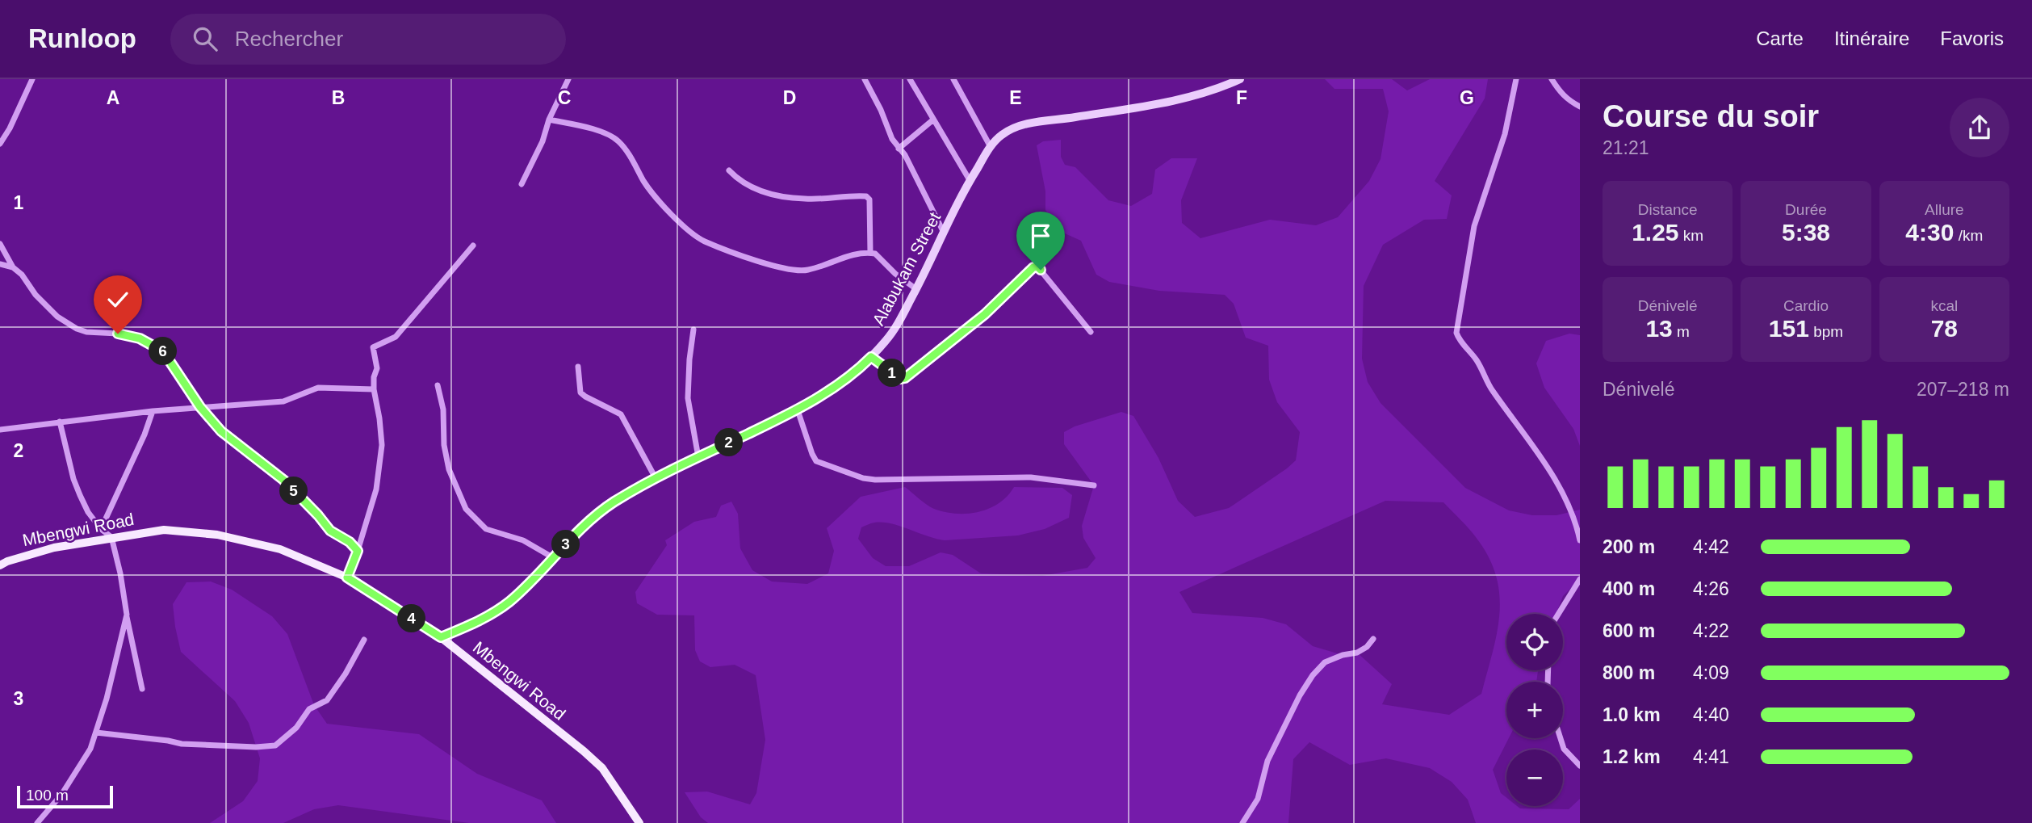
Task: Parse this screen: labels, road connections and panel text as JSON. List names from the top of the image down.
{
  "streets": {
    "main road": ["Mbengwi Road"],
    "street": ["Alabukam Street"]
  },
  "crossings": [
    ["Alabukam Street", "Mbengwi Road"]
  ],
  "scale_bar": "100 m",
  "page": {
    "header": "Runloop",
    "search": "Rechercher",
    "nav": ["Carte", "Itinéraire", "Favoris"],
    "heading": ["Course du soir", "21:21"],
    "stats": [
      ["Distance", "1.25 km"],
      ["Durée", "5:38"],
      ["Allure", "4:30 /km"],
      ["Dénivelé", "13 m"],
      ["Cardio", "151 bpm"],
      ["kcal", "78"]
    ],
    "pins": [
      "6",
      "1",
      "2",
      "5",
      "3",
      "4"
    ],
    "chart": ["Dénivelé", "207–218 m"],
    "list": [
      {
        "name": "200 m",
        "note": "4:42"
      },
      {
        "name": "400 m",
        "note": "4:26"
      },
      {
        "name": "600 m",
        "note": "4:22"
      },
      {
        "name": "800 m",
        "note": "4:09"
      },
      {
        "name": "1.0 km",
        "note": "4:40"
      },
      {
        "name": "1.2 km",
        "note": "4:41"
      }
    ],
    "map_buttons": ["+", "−"],
    "scale": "100 m"
  },
  "grid": {
    "columns": [
      "A",
      "B",
      "C",
      "D",
      "E",
      "F",
      "G"
    ],
    "rows": ["1", "2", "3"]
  }
}
